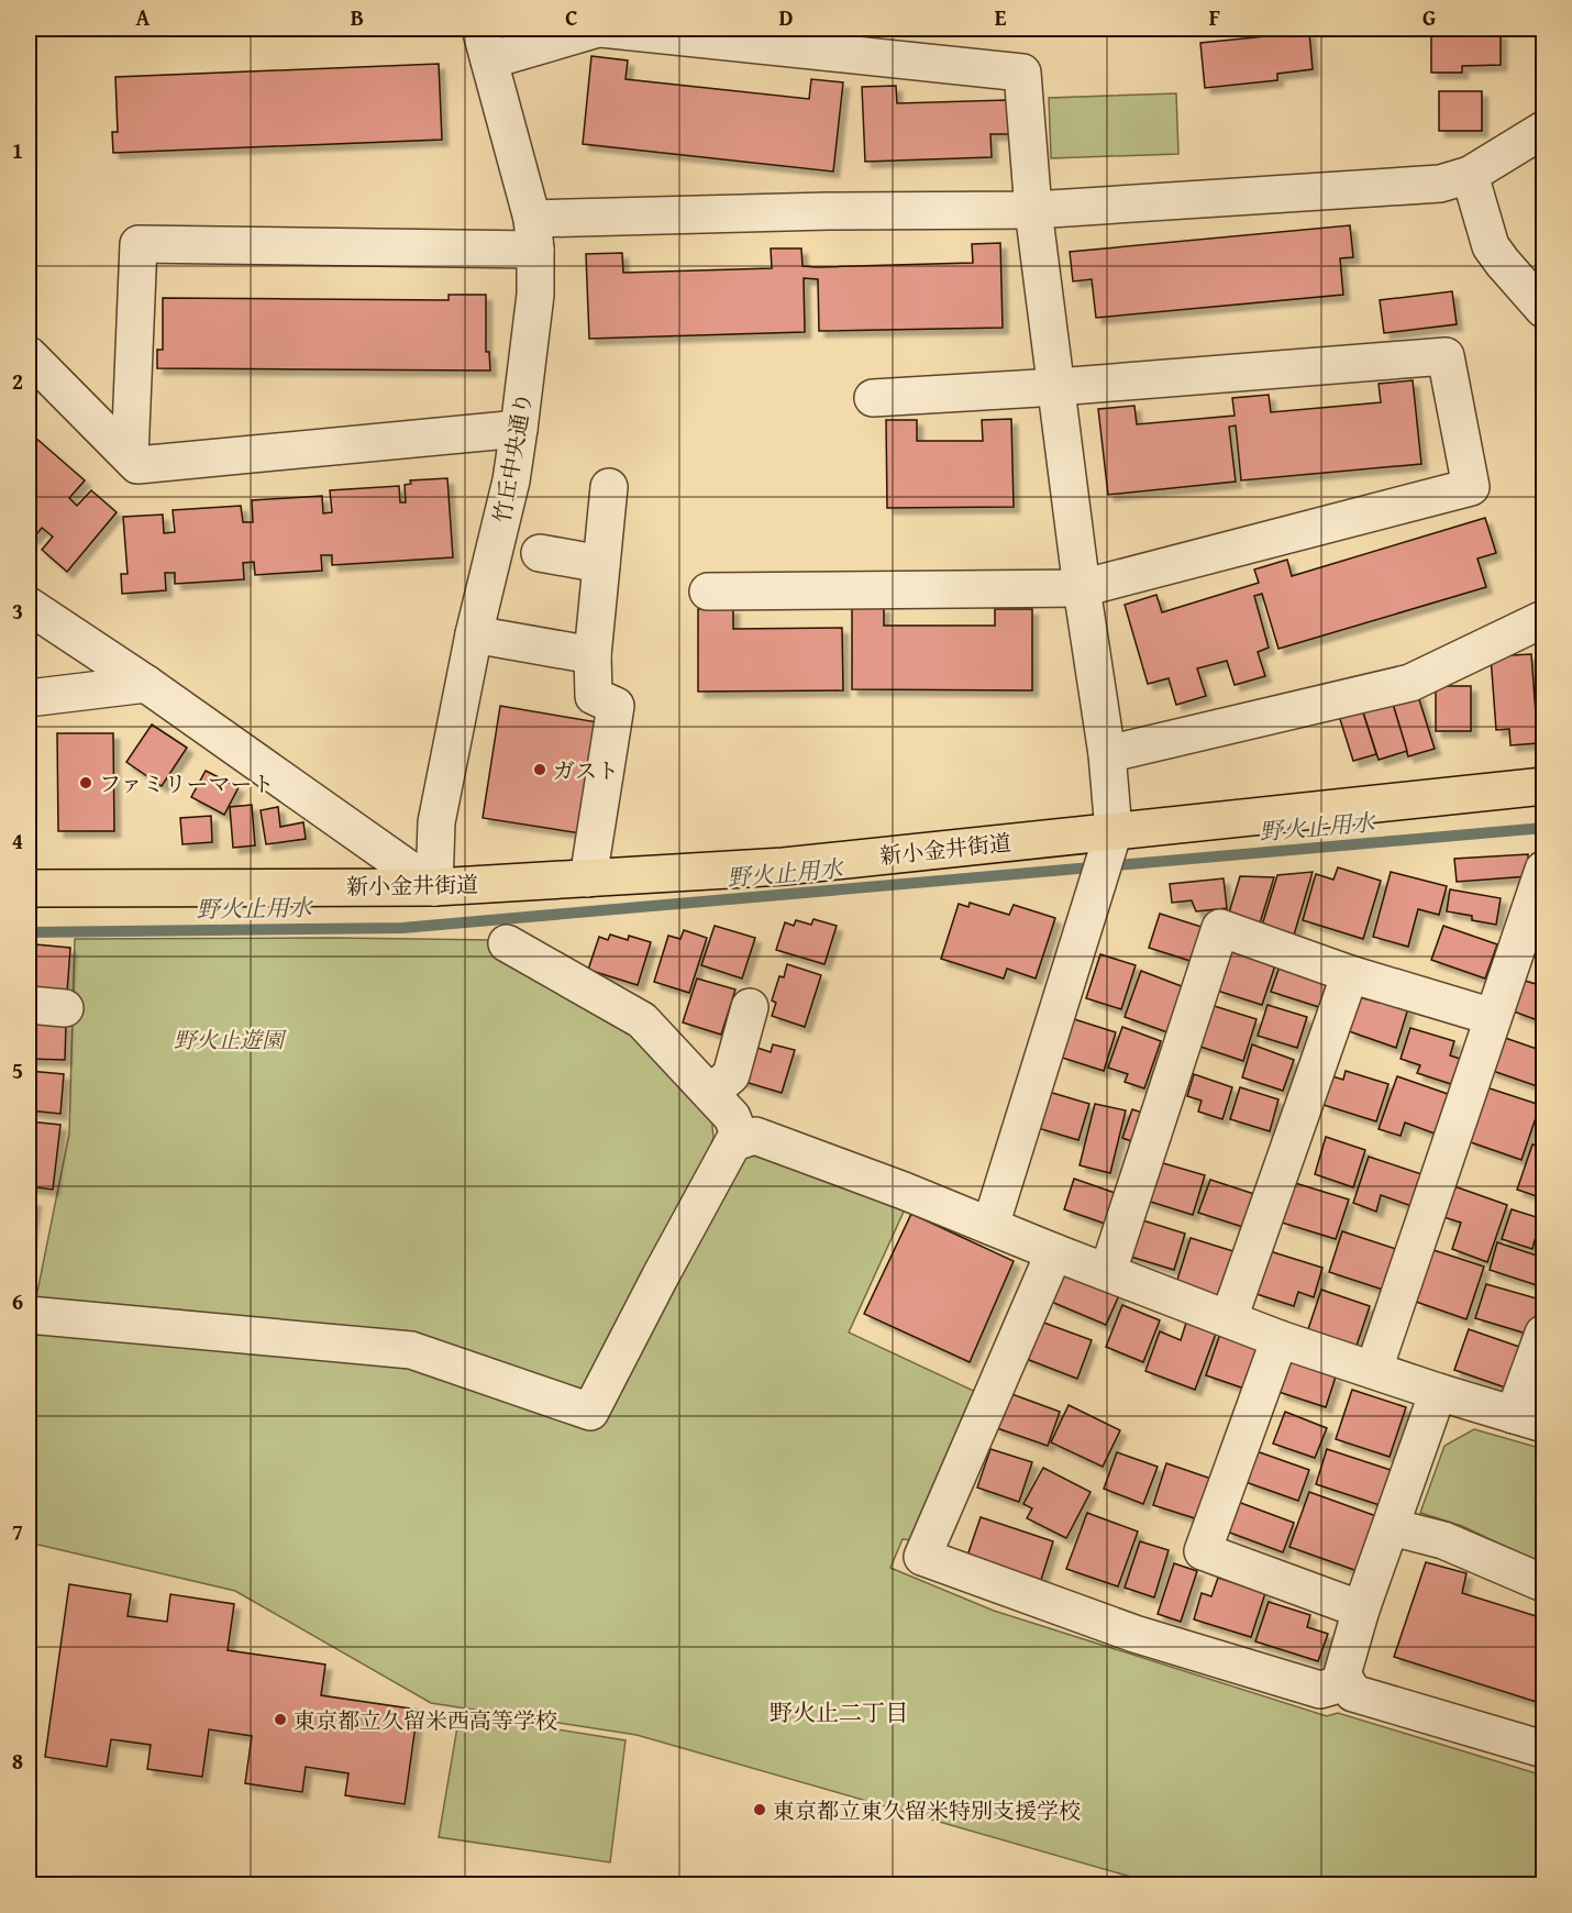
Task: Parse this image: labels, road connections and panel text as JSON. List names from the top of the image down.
{
  "streets": {
    "main road": ["新小金井街道"],
    "street": ["竹丘中央通り"]
  },
  "crossings": [
    ["竹丘中央通り", "新小金井街道"]
  ],
  "districts": ["野火止二丁目"],
  "water": ["野火止用水"],
  "parks": ["野火止遊園"],
  "places": [
    "ガスト",
    "ファミリーマート",
    "東京都立久留米西高等学校",
    "東京都立東久留米特別支援学校"
  ],
  "grid": {
    "columns": [
      "A",
      "B",
      "C",
      "D",
      "E",
      "F",
      "G"
    ],
    "rows": [
      "1",
      "2",
      "3",
      "4",
      "5",
      "6",
      "7",
      "8"
    ]
  }
}
